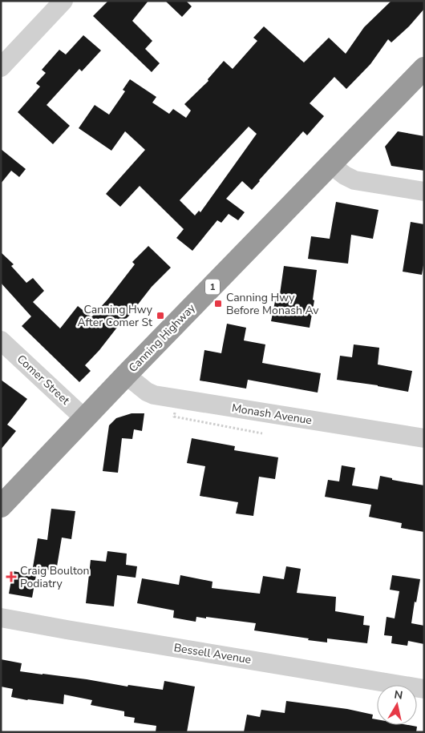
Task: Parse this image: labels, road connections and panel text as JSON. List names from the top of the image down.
{
  "streets": {
    "highway": ["1", "Canning Highway"],
    "street": ["Comer Street", "Monash Avenue", "Bessell Avenue"]
  },
  "crossings": [
    ["Canning Highway", "Comer Street"],
    ["Canning Highway", "Monash Avenue"]
  ],
  "places": {
    "transit": ["Canning Hwy Before Monash Av", "Canning Hwy After Comer St"],
    "health": ["Craig Boulton Podiatry"]
  },
  "north": "top"
}
